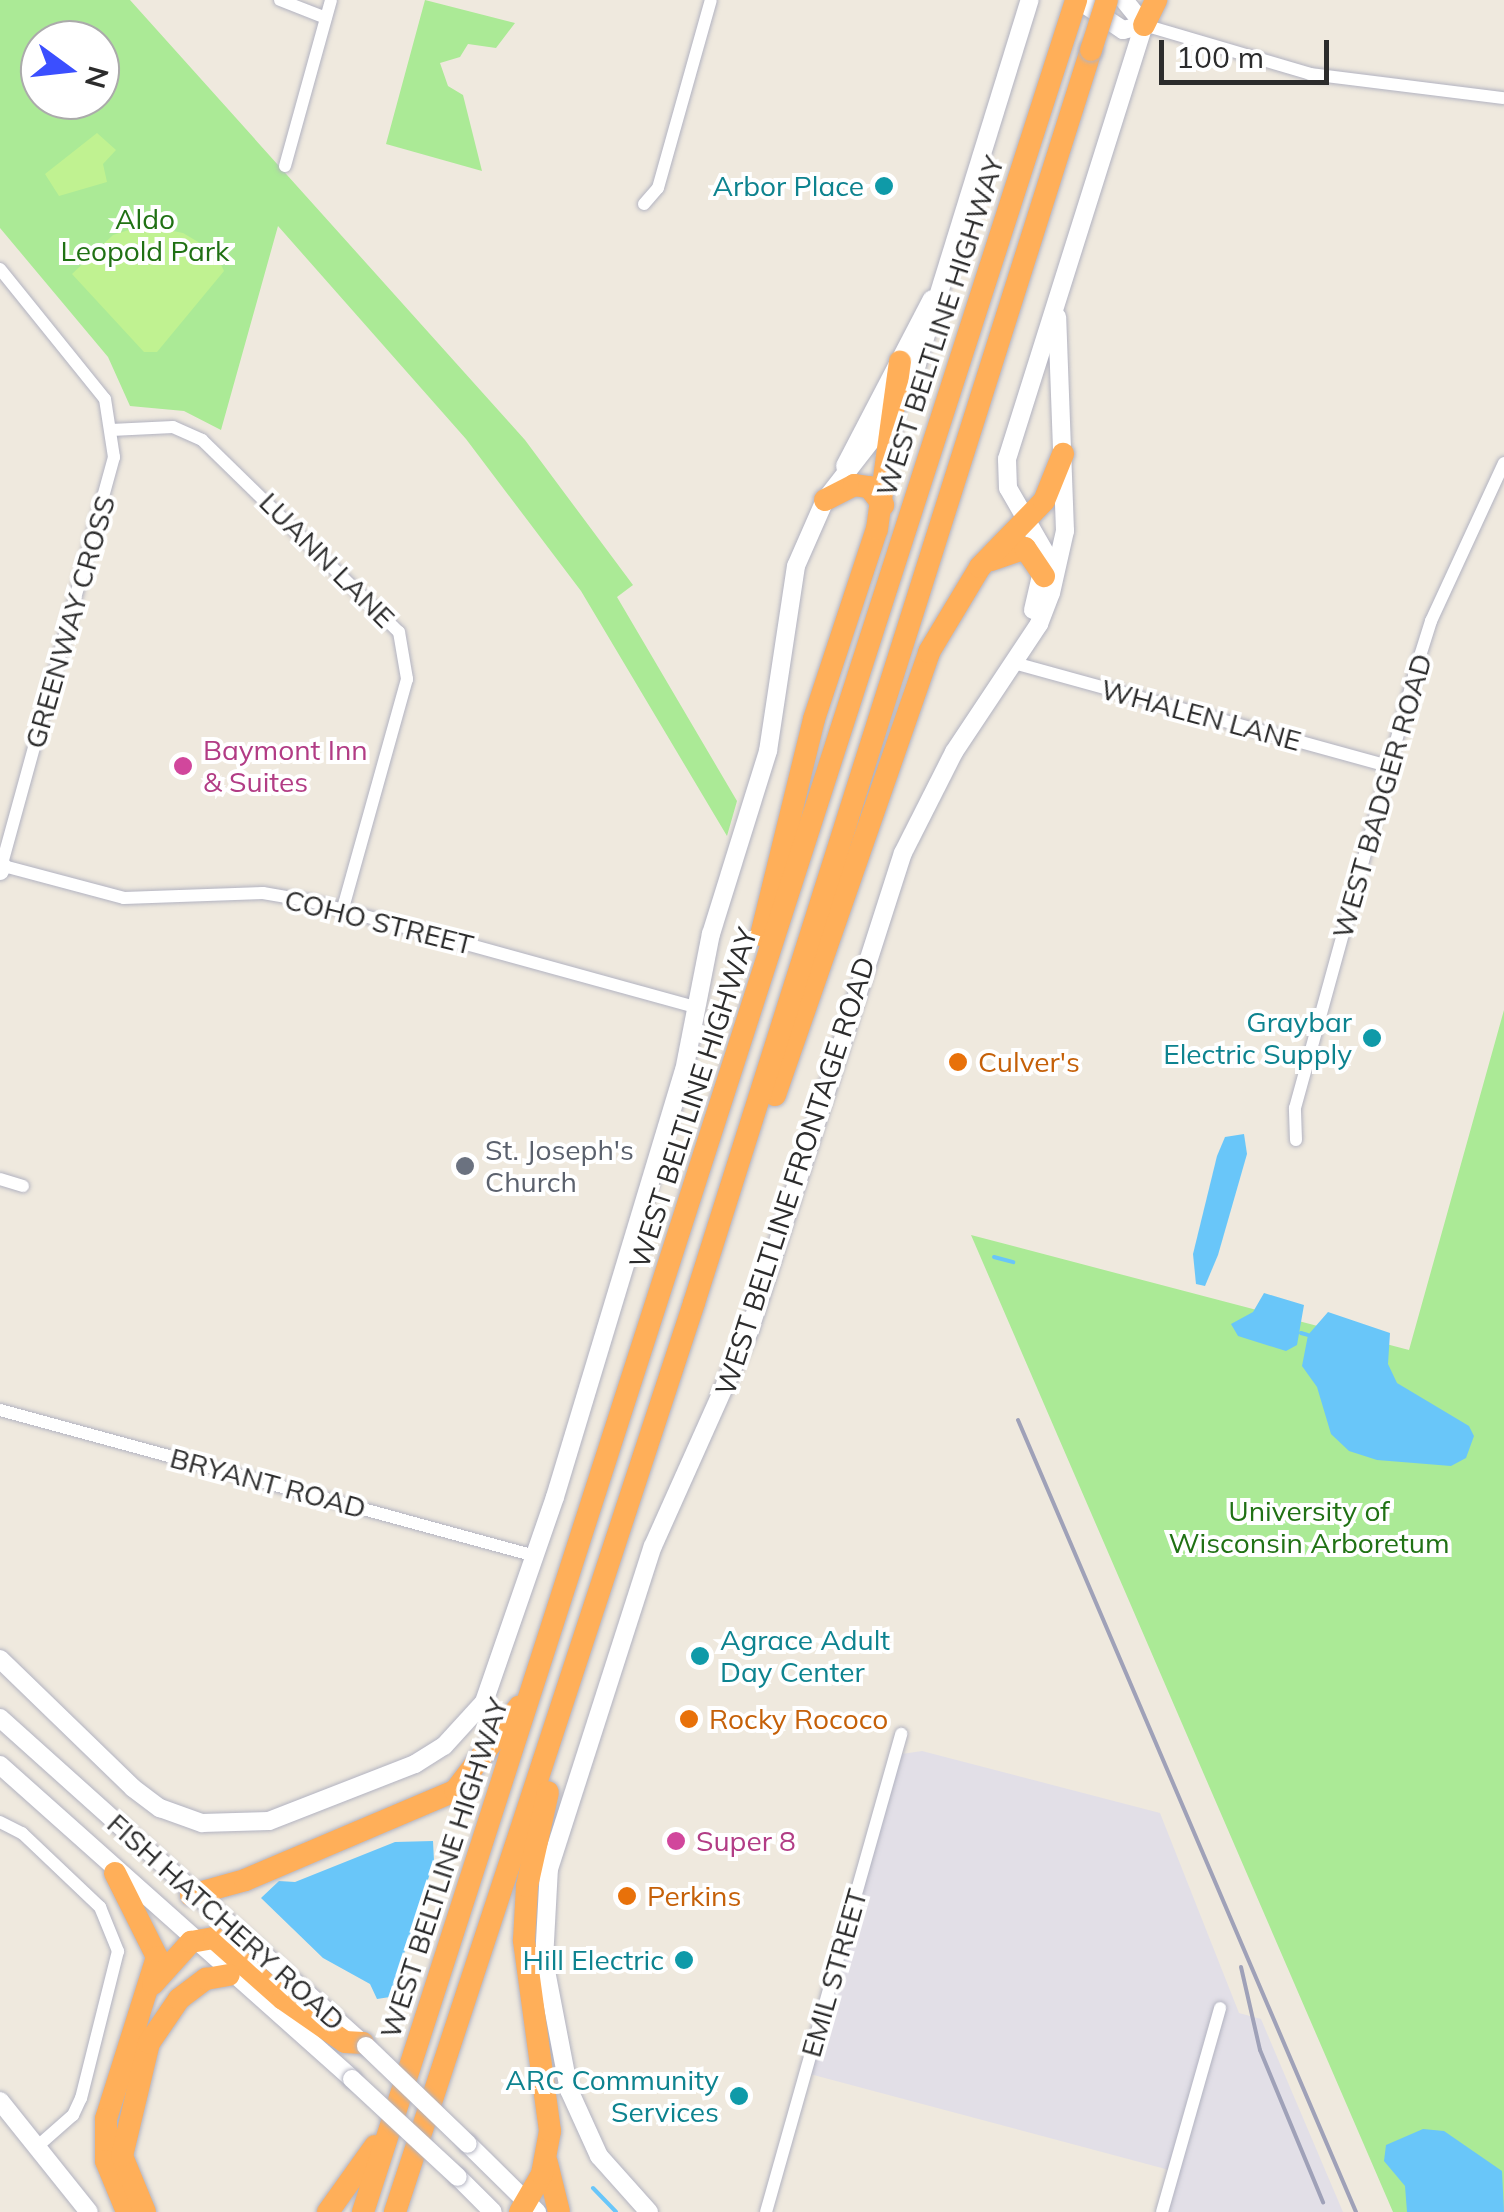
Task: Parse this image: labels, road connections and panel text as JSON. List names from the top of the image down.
{
  "streets": {
    "highway": ["WEST BELTLINE HIGHWAY"],
    "street": [
      "LUANN LANE",
      "GREENWAY CROSS",
      "WHALEN LANE",
      "WEST BADGER ROAD",
      "COHO STREET",
      "WEST BELTLINE FRONTAGE ROAD",
      "BRYANT ROAD",
      "FISH HATCHERY ROAD",
      "EMIL STREET"
    ]
  },
  "crossings": [
    ["LUANN LANE", "GREENWAY CROSS"],
    ["LUANN LANE", "COHO STREET"],
    ["GREENWAY CROSS", "COHO STREET"],
    ["WHALEN LANE", "WEST BADGER ROAD"],
    ["WHALEN LANE", "WEST BELTLINE FRONTAGE ROAD"]
  ],
  "parks": ["Aldo Leopold Park", "University of Wisconsin Arboretum"],
  "places": [
    "Arbor Place",
    "Baymont Inn & Suites",
    "Graybar Electric Supply",
    "Culver's",
    "St. Joseph's Church",
    "Agrace Adult Day Center",
    "Rocky Rococo",
    "Super 8",
    "Perkins",
    "Hill Electric",
    "ARC Community Services"
  ],
  "scale_bar": "100 m",
  "north": "right"
}
